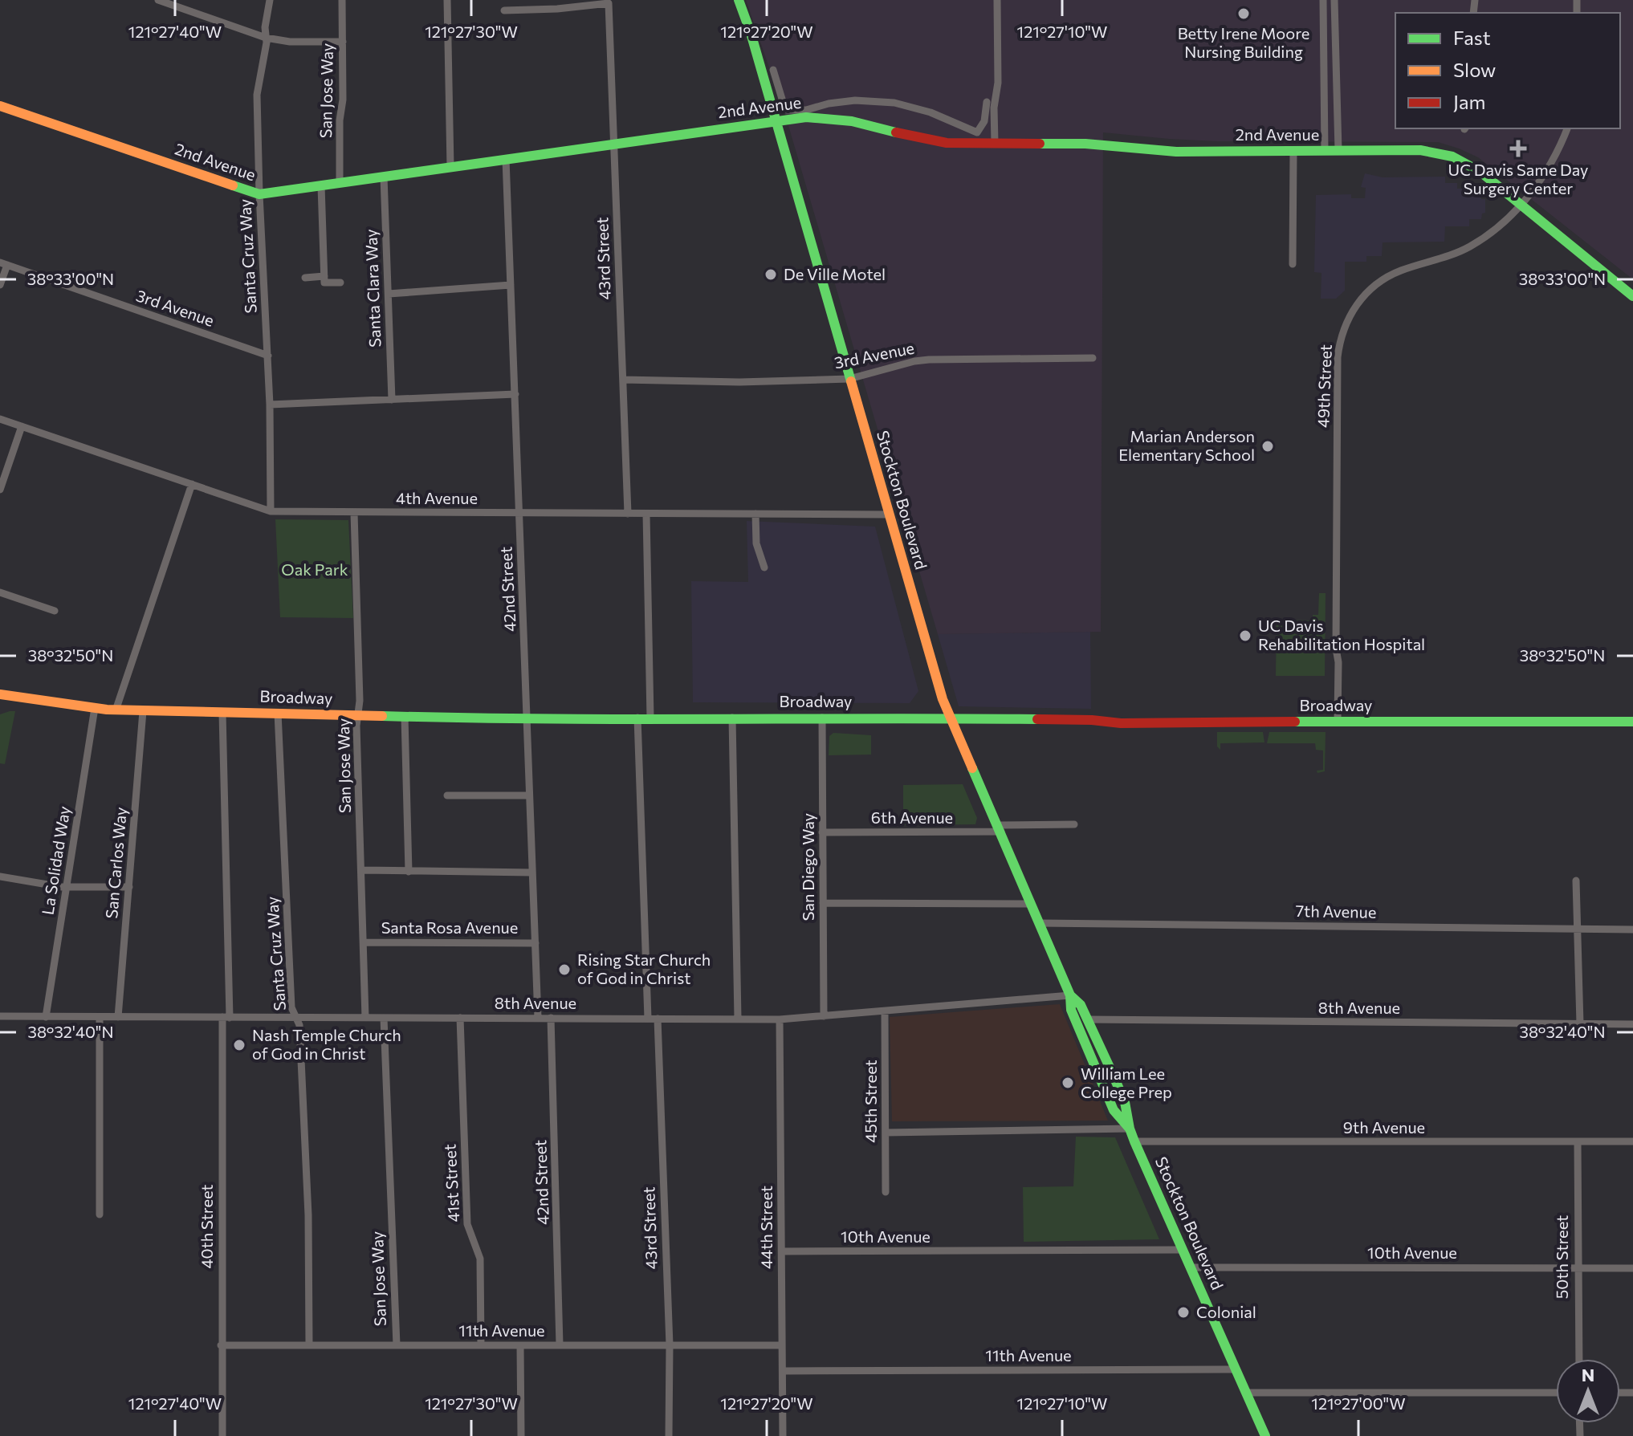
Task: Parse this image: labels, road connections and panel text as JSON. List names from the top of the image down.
{
  "streets": {
    "main road": ["2nd Avenue", "Stockton Boulevard", "Broadway"],
    "street": [
      "San Jose Way",
      "Santa Cruz Way",
      "43rd Street",
      "Santa Clara Way",
      "3rd Avenue",
      "49th Street",
      "4th Avenue",
      "42nd Street",
      "6th Avenue",
      "La Solidad Way",
      "San Carlos Way",
      "San Diego Way",
      "7th Avenue",
      "Santa Rosa Avenue",
      "8th Avenue",
      "45th Street",
      "9th Avenue",
      "41st Street",
      "40th Street",
      "44th Street",
      "10th Avenue",
      "50th Street",
      "11th Avenue"
    ]
  },
  "crossings": [
    ["San Jose Way", "2nd Avenue"],
    ["San Jose Way", "4th Avenue"],
    ["San Jose Way", "Broadway"],
    ["San Jose Way", "Santa Rosa Avenue"],
    ["San Jose Way", "8th Avenue"],
    ["San Jose Way", "11th Avenue"],
    ["2nd Avenue", "Santa Cruz Way"],
    ["2nd Avenue", "43rd Street"],
    ["2nd Avenue", "Santa Clara Way"],
    ["2nd Avenue", "49th Street"],
    ["2nd Avenue", "Stockton Boulevard"],
    ["2nd Avenue", "42nd Street"],
    ["Santa Cruz Way", "3rd Avenue"],
    ["Santa Cruz Way", "4th Avenue"],
    ["Santa Cruz Way", "Broadway"],
    ["Santa Cruz Way", "8th Avenue"],
    ["Santa Cruz Way", "11th Avenue"],
    ["43rd Street", "3rd Avenue"],
    ["43rd Street", "4th Avenue"],
    ["43rd Street", "8th Avenue"],
    ["43rd Street", "11th Avenue"],
    ["3rd Avenue", "Stockton Boulevard"],
    ["49th Street", "Broadway"],
    ["4th Avenue", "Stockton Boulevard"],
    ["4th Avenue", "42nd Street"],
    ["Stockton Boulevard", "Broadway"],
    ["Stockton Boulevard", "6th Avenue"],
    ["Stockton Boulevard", "7th Avenue"],
    ["Stockton Boulevard", "8th Avenue"],
    ["Stockton Boulevard", "9th Avenue"],
    ["Stockton Boulevard", "10th Avenue"],
    ["Stockton Boulevard", "11th Avenue"],
    ["42nd Street", "Broadway"],
    ["42nd Street", "Santa Rosa Avenue"],
    ["42nd Street", "8th Avenue"],
    ["42nd Street", "11th Avenue"],
    ["Broadway", "La Solidad Way"],
    ["Broadway", "San Carlos Way"],
    ["Broadway", "San Diego Way"],
    ["Broadway", "40th Street"],
    ["6th Avenue", "San Diego Way"],
    ["La Solidad Way", "8th Avenue"],
    ["San Carlos Way", "8th Avenue"],
    ["San Diego Way", "8th Avenue"],
    ["8th Avenue", "45th Street"],
    ["8th Avenue", "41st Street"],
    ["8th Avenue", "40th Street"],
    ["8th Avenue", "44th Street"],
    ["9th Avenue", "50th Street"],
    ["41st Street", "11th Avenue"],
    ["40th Street", "11th Avenue"],
    ["44th Street", "10th Avenue"],
    ["44th Street", "11th Avenue"],
    ["10th Avenue", "50th Street"]
  ],
  "parks": ["Oak Park"],
  "places": {
    "other": [
      "Betty Irene Moore Nursing Building",
      "De Ville Motel",
      "Marian Anderson Elementary School",
      "UC Davis Rehabilitation Hospital",
      "Rising Star Church of God in Christ",
      "Nash Temple Church of God in Christ",
      "William Lee College Prep",
      "Colonial"
    ],
    "health": ["UC Davis Same Day Surgery Center"]
  },
  "legend": ["Fast", "Slow", "Jam"],
  "north": "top",
  "coordinates": [
    "121°27'40\"W",
    "121°27'30\"W",
    "121°27'20\"W",
    "121°27'10\"W",
    "38°33'00\"N",
    "38°32'50\"N",
    "38°32'40\"N",
    "121°27'00\"W"
  ]
}
